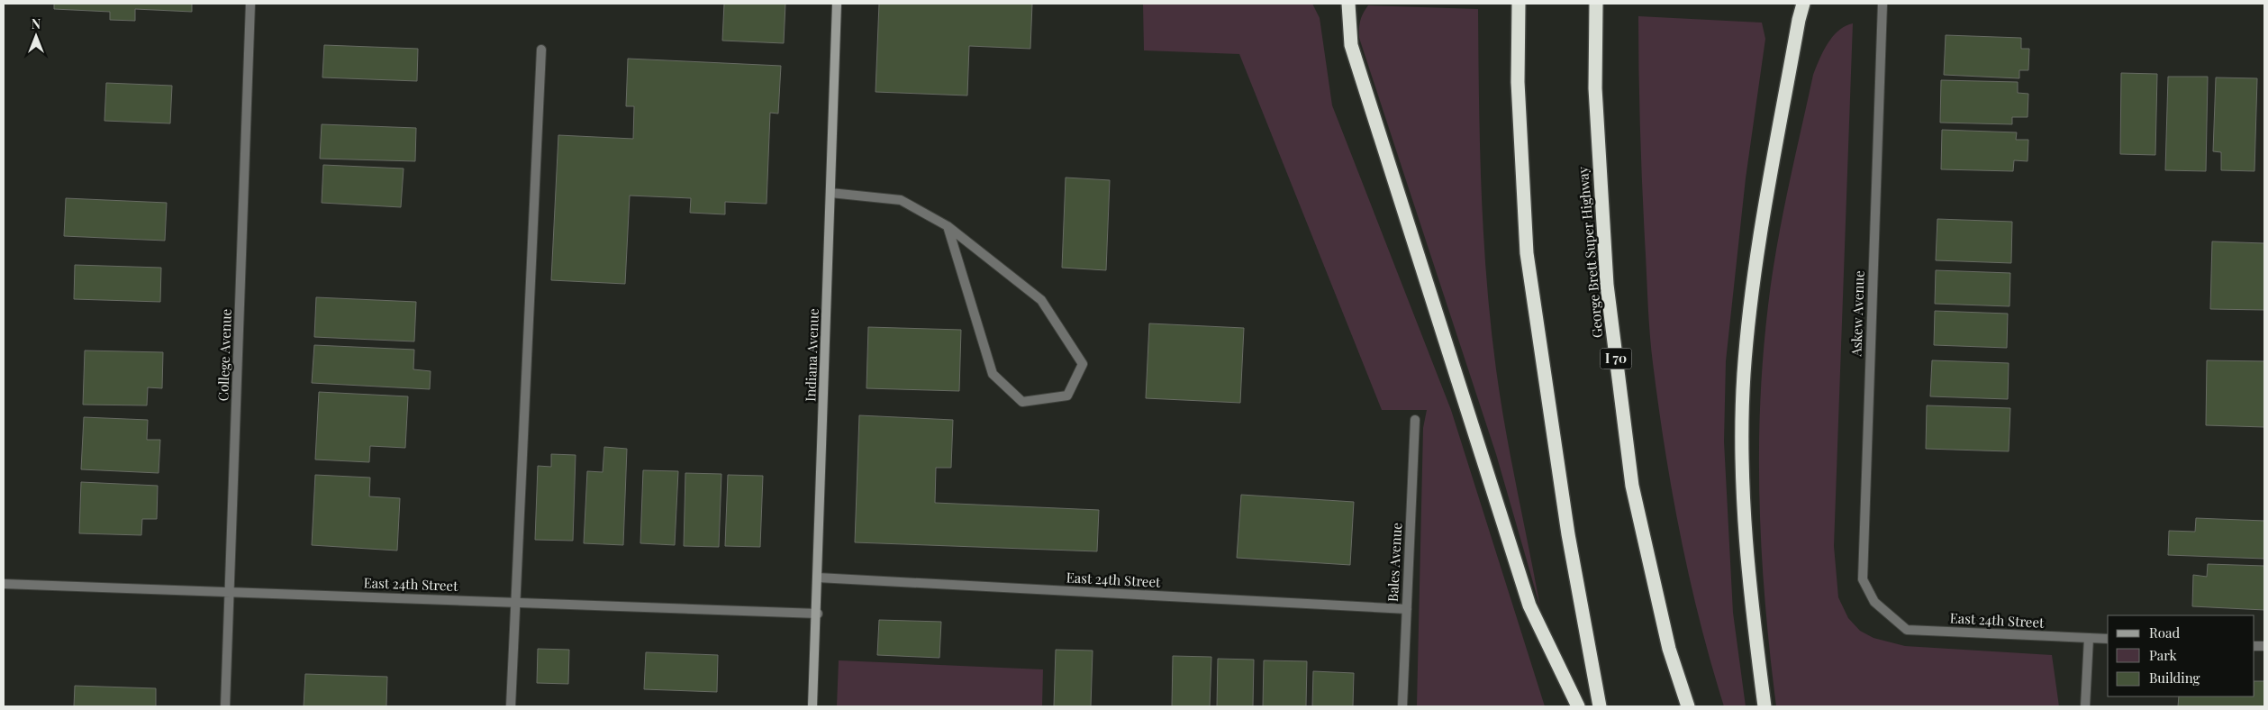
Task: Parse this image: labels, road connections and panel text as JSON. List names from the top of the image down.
{
  "streets": {
    "highway": ["George Brett Super Highway", "I 70"],
    "street": [
      "Askew Avenue",
      "College Avenue",
      "Indiana Avenue",
      "Bales Avenue",
      "East 24th Street"
    ]
  },
  "crossings": [
    ["Askew Avenue", "East 24th Street"],
    ["College Avenue", "East 24th Street"],
    ["Indiana Avenue", "East 24th Street"],
    ["Bales Avenue", "East 24th Street"]
  ],
  "legend": ["Road", "Park", "Building"],
  "north": "top"
}
